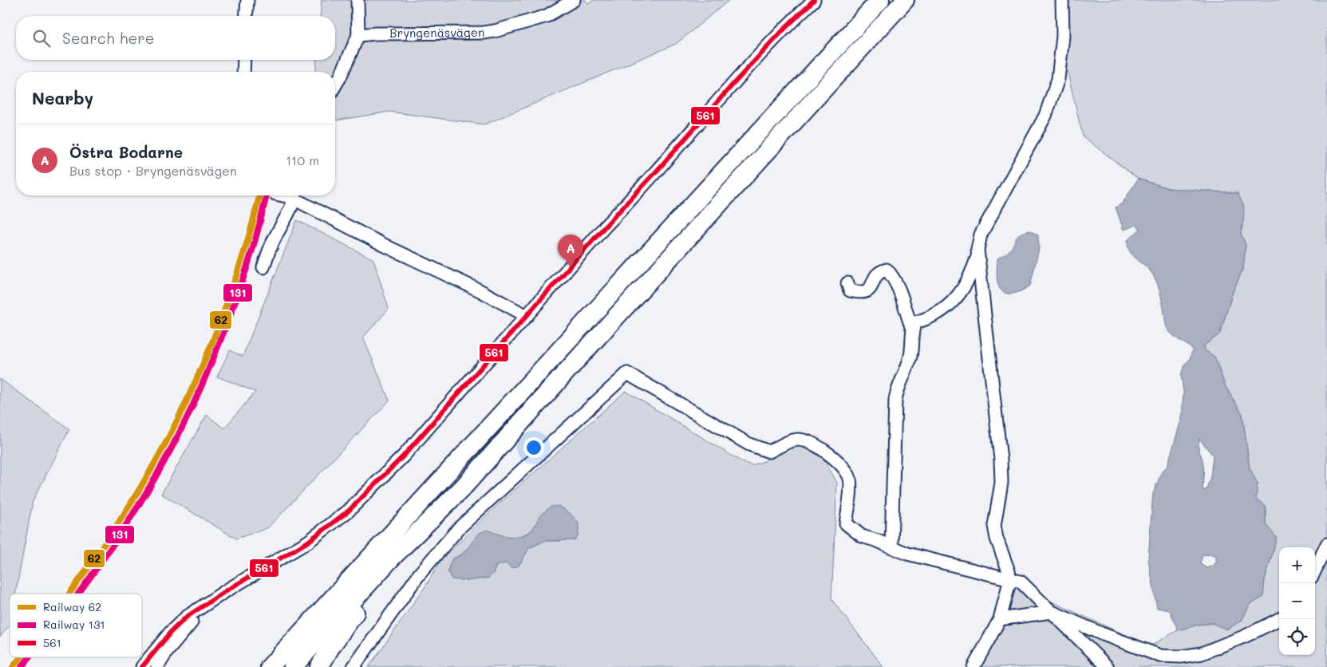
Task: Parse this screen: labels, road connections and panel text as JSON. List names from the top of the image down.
{
  "streets": {
    "street": ["Bryngenäsvägen"]
  },
  "lines": ["transit line 561", "rail line 62", "rail line 131"],
  "legend": ["Railway 62", "Railway 131", "561"],
  "page": {
    "search": "Search here",
    "heading": "Nearby",
    "list": [
      {
        "mark": "A",
        "name": "Östra Bodarne",
        "note": "Bus stop · Bryngenäsvägen",
        "value": "110 m"
      }
    ],
    "pins": "A",
    "map_buttons": ["+", "−"]
  }
}
